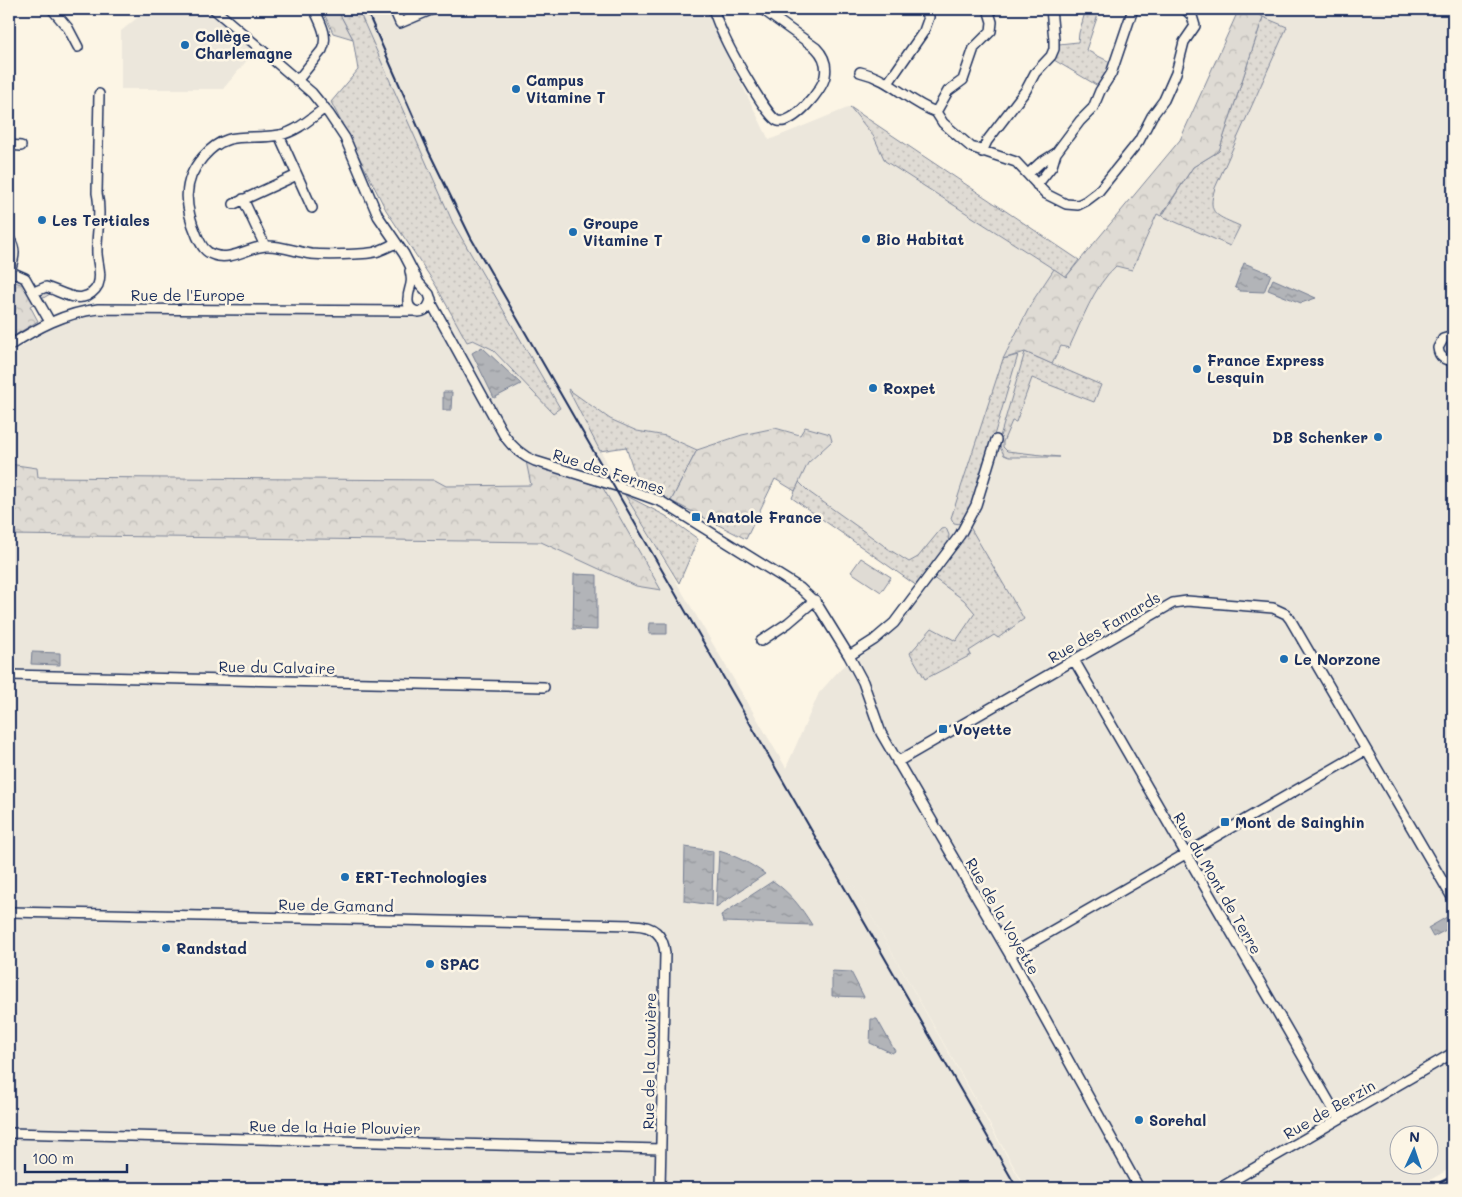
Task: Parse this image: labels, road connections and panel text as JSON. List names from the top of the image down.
{
  "streets": {
    "street": [
      "Rue de l'Europe",
      "Rue des Fermes",
      "Rue des Famards",
      "Rue du Calvaire",
      "Rue du Mont de Terre",
      "Rue de Gamand",
      "Rue de la Voyette",
      "Rue de la Louvière",
      "Rue de Berzin",
      "Rue de la Haie Plouvier"
    ]
  },
  "crossings": [
    ["Rue des Fermes", "Rue de la Voyette"],
    ["Rue des Famards", "Rue du Mont de Terre"],
    ["Rue des Famards", "Rue de la Voyette"],
    ["Rue du Mont de Terre", "Rue de Berzin"],
    ["Rue de Gamand", "Rue de la Louvière"],
    ["Rue de la Louvière", "Rue de la Haie Plouvier"]
  ],
  "places": {
    "other": [
      "Collège Charlemagne",
      "Campus Vitamine T",
      "Les Tertiales",
      "Groupe Vitamine T",
      "Bio Habitat",
      "France Express Lesquin",
      "Roxpet",
      "DB Schenker",
      "Le Norzone",
      "ERT-Technologies",
      "Randstad",
      "SPAC",
      "Sorehal"
    ],
    "transit": ["Anatole France", "Voyette", "Mont de Sainghin"]
  },
  "scale_bar": "100 m",
  "north": "top"
}
